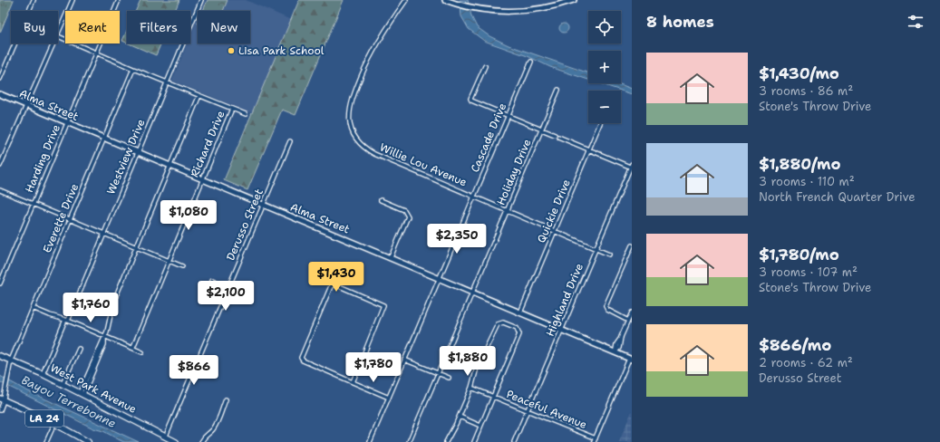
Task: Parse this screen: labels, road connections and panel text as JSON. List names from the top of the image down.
{
  "streets": {
    "main road": ["West Park Avenue", "LA 24"],
    "street": [
      "Alma Street",
      "Cascade Drive",
      "Richard Drive",
      "Westview Drive",
      "Harding Drive",
      "Willie Lou Avenue",
      "Holiday Drive",
      "Quickie Drive",
      "Everette Drive",
      "Derusso Street",
      "Highland Drive",
      "Peaceful Avenue"
    ]
  },
  "crossings": [
    ["Alma Street", "Cascade Drive"],
    ["Alma Street", "Richard Drive"],
    ["Alma Street", "Westview Drive"],
    ["Alma Street", "Harding Drive"],
    ["Alma Street", "Holiday Drive"],
    ["Alma Street", "Quickie Drive"],
    ["Alma Street", "Everette Drive"],
    ["Alma Street", "Derusso Street"],
    ["Alma Street", "Highland Drive"],
    ["Cascade Drive", "Willie Lou Avenue"],
    ["Westview Drive", "West Park Avenue"],
    ["Willie Lou Avenue", "Holiday Drive"],
    ["Willie Lou Avenue", "Quickie Drive"],
    ["Willie Lou Avenue", "Highland Drive"],
    ["Everette Drive", "West Park Avenue"],
    ["Everette Drive", "LA 24"],
    ["Derusso Street", "West Park Avenue"],
    ["Highland Drive", "Peaceful Avenue"]
  ],
  "water": ["Bayou Terrebonne"],
  "places": ["Lisa Park School"],
  "page": {
    "heading": "8 homes",
    "map_buttons": ["+", "−"],
    "chip": [
      "Buy",
      "Rent",
      "Filters",
      "New"
    ],
    "list": [
      {
        "name": "$1,430/mo",
        "note": "3 rooms · 86 m² · Stone's Throw Drive"
      },
      {
        "name": "$1,880/mo",
        "note": "3 rooms · 110 m² · North French Quarter Drive"
      },
      {
        "name": "$1,780/mo",
        "note": "3 rooms · 107 m² · Stone's Throw Drive"
      },
      {
        "name": "$866/mo",
        "note": "2 rooms · 62 m² · Derusso Street"
      }
    ],
    "price": [
      "$1,080",
      "$2,350",
      "$1,430",
      "$2,100",
      "$1,760",
      "$1,880",
      "$1,780",
      "$866"
    ]
  }
}
